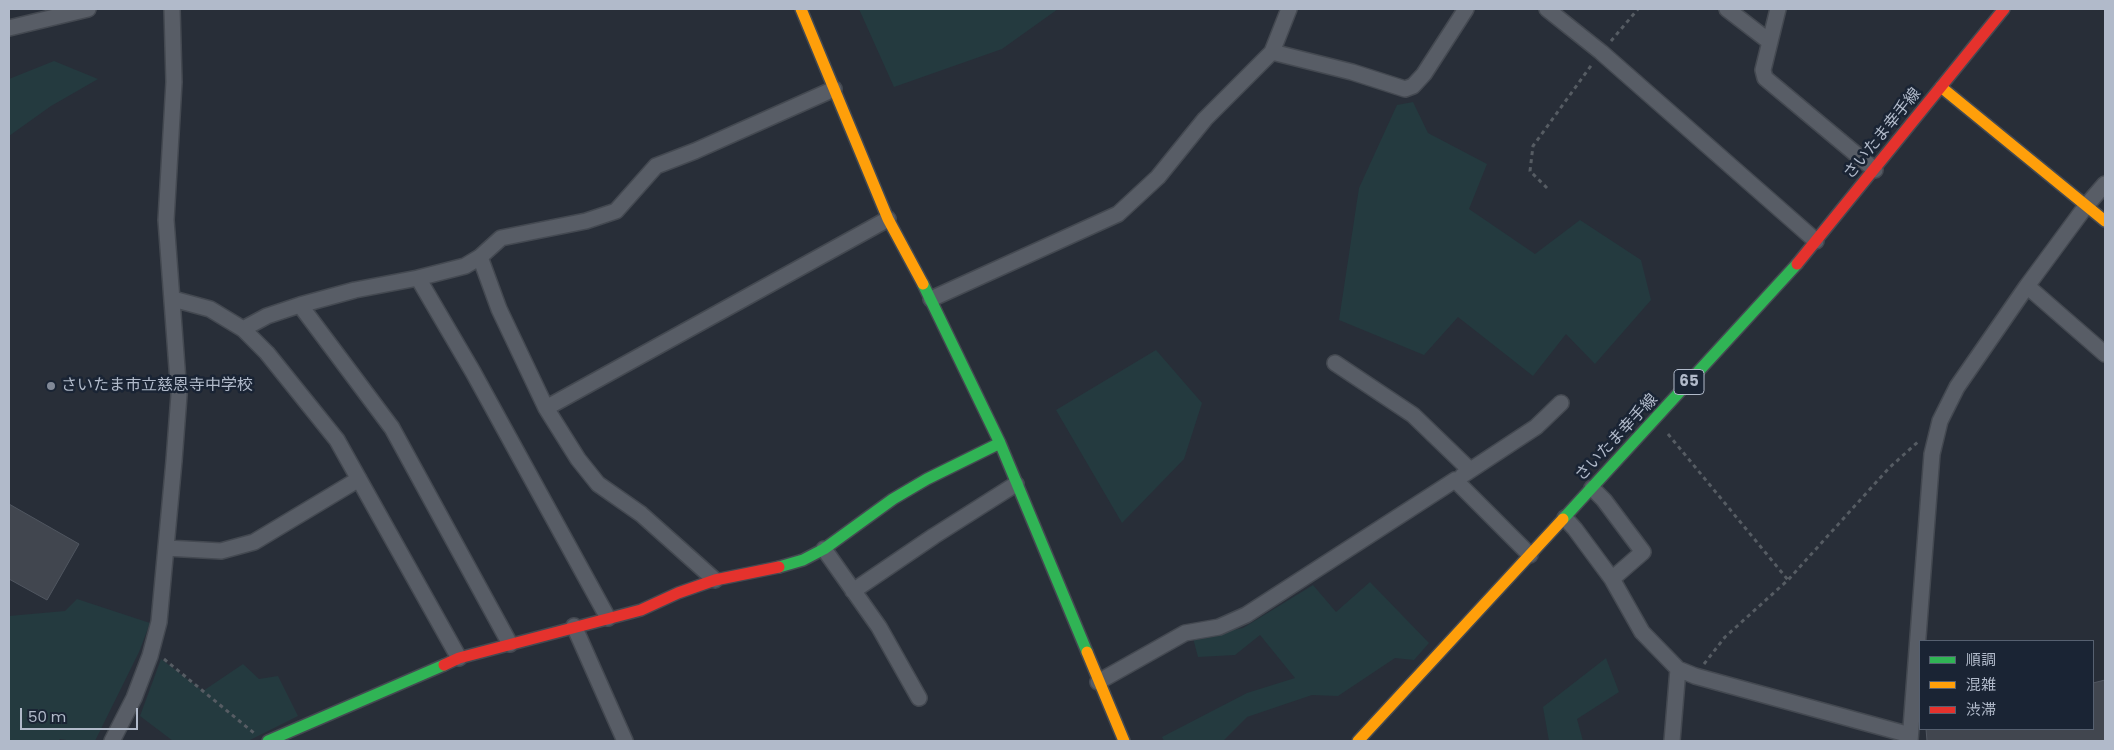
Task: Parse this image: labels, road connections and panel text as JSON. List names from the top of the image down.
{
  "streets": {
    "street": ["さいたま幸手線", "65"]
  },
  "places": ["さいたま市立慈恩寺中学校"],
  "legend": ["順調", "混雑", "渋滞"],
  "scale_bar": "50 m"
}
